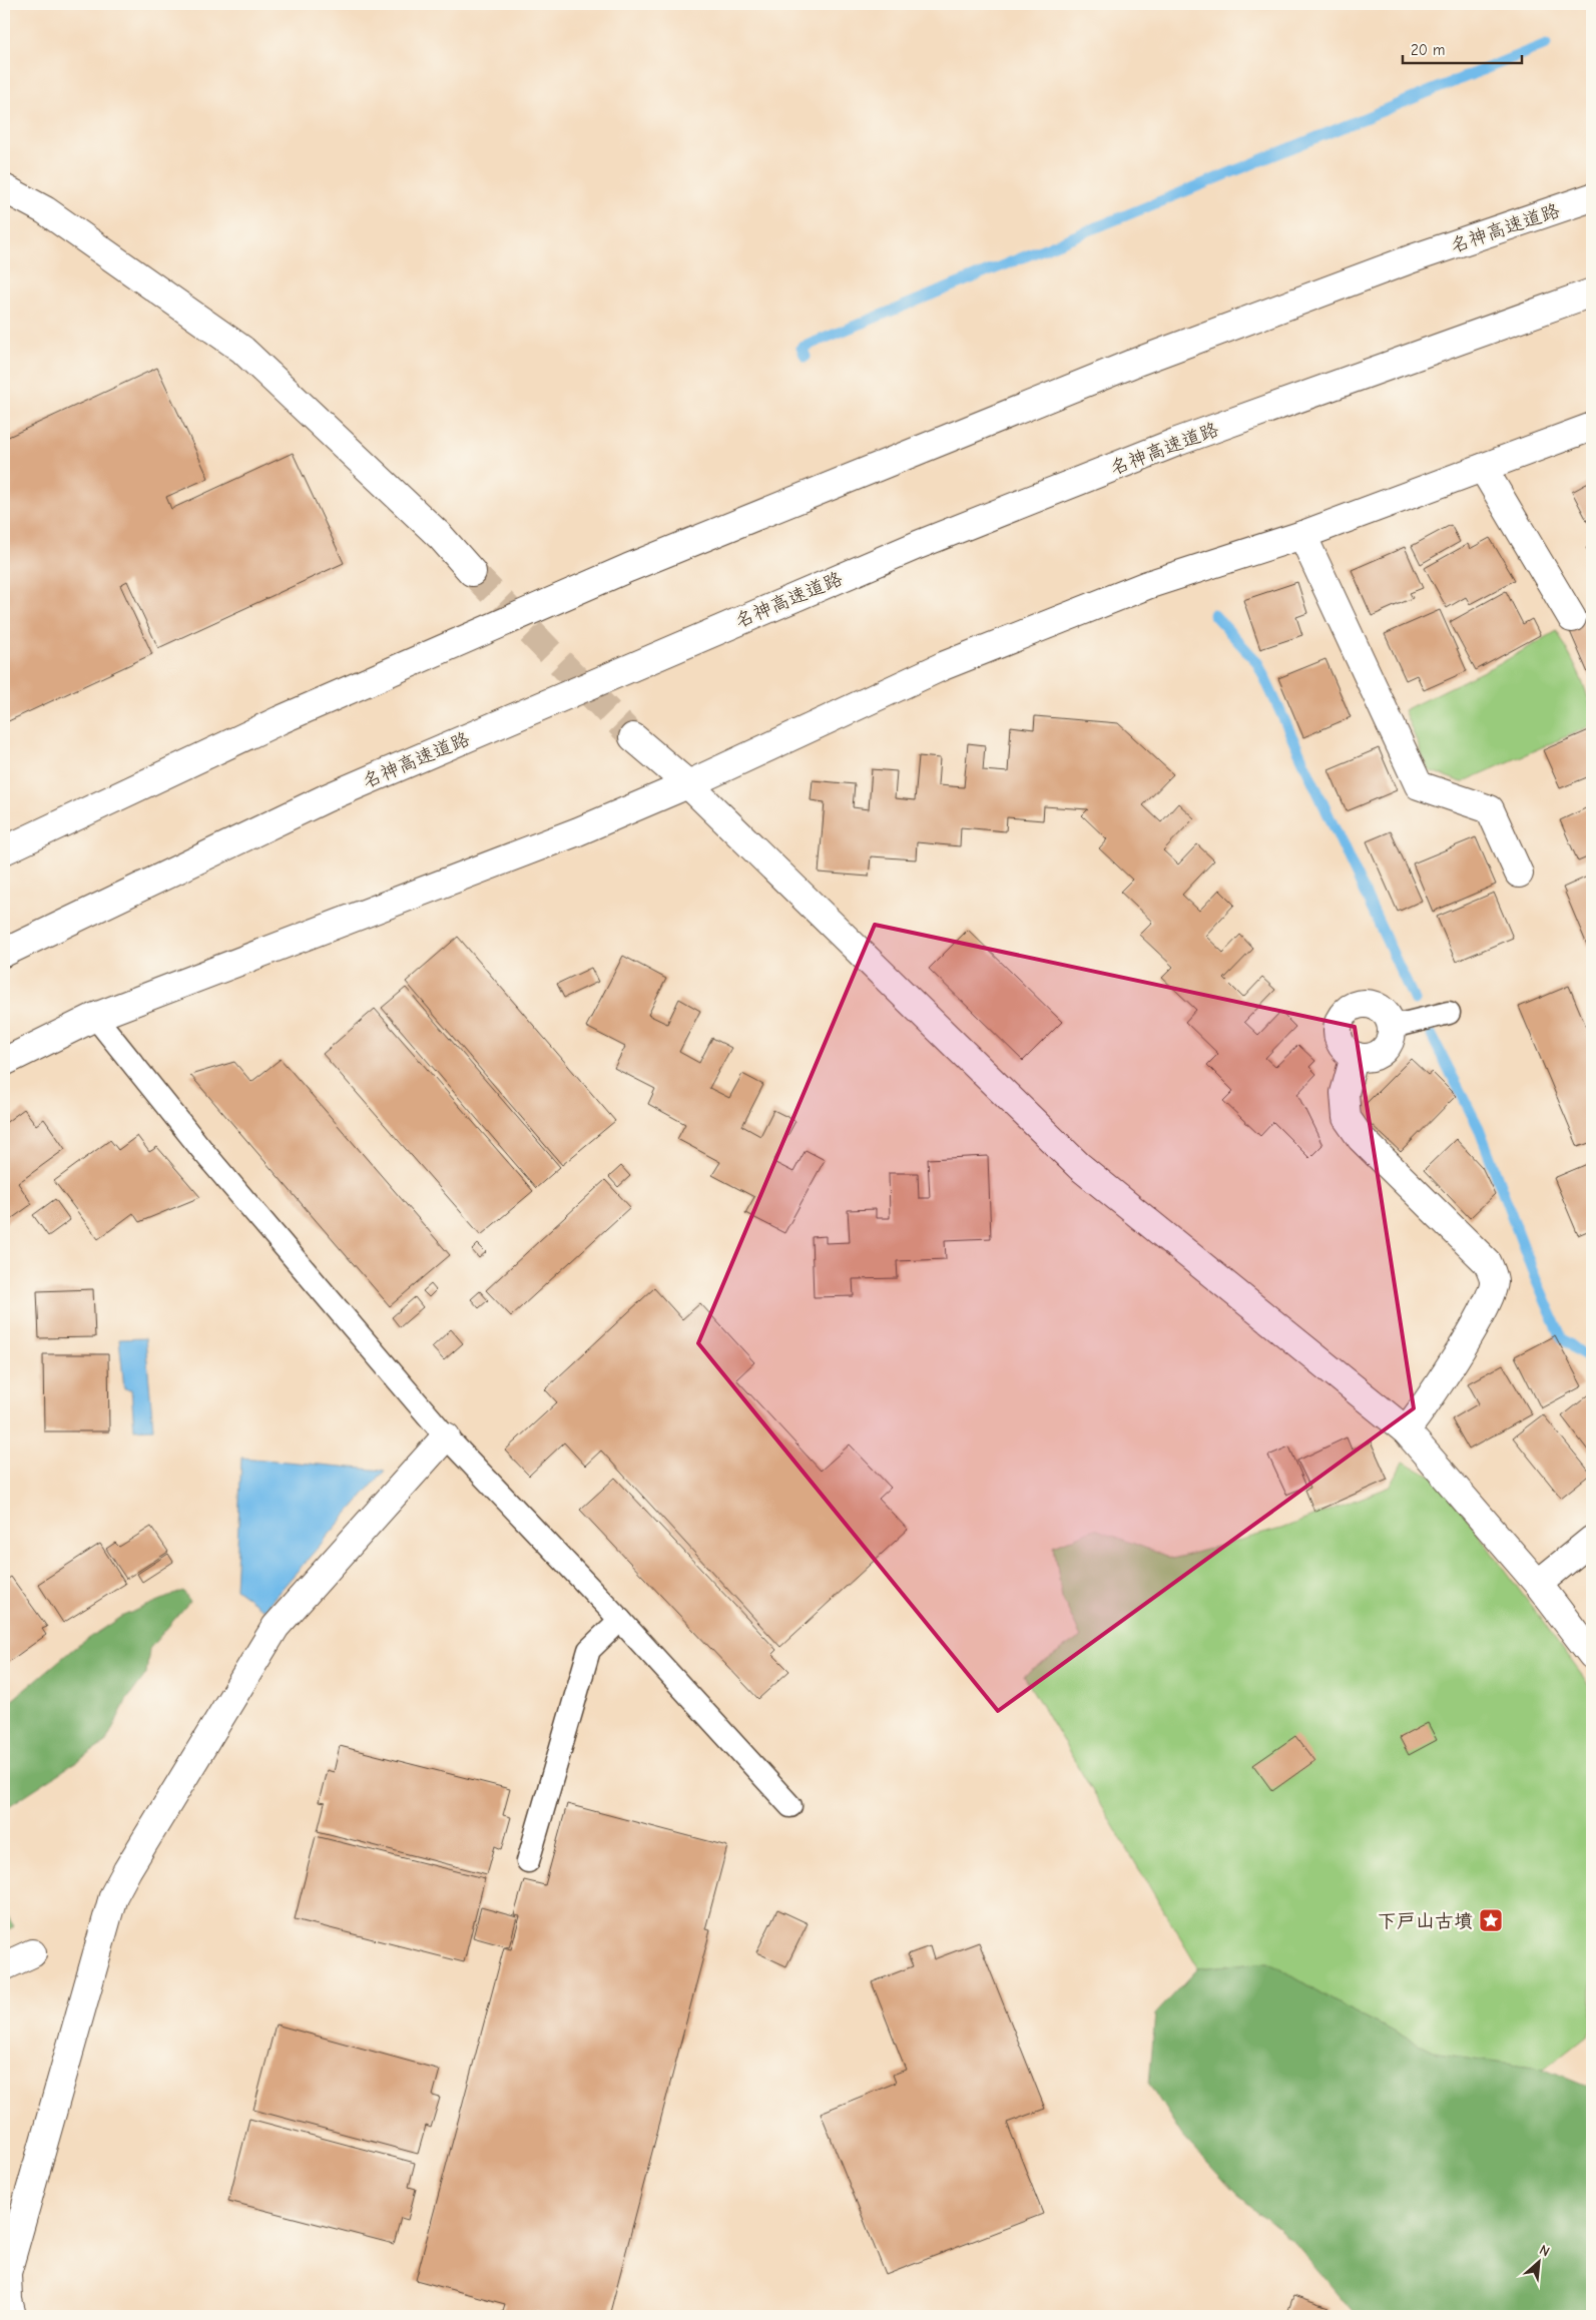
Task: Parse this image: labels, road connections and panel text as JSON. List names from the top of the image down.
{
  "streets": {
    "main road": ["名神高速道路"]
  },
  "places": {
    "place": ["下戸山古墳"]
  },
  "scale_bar": "20 m",
  "north": "top right"
}
